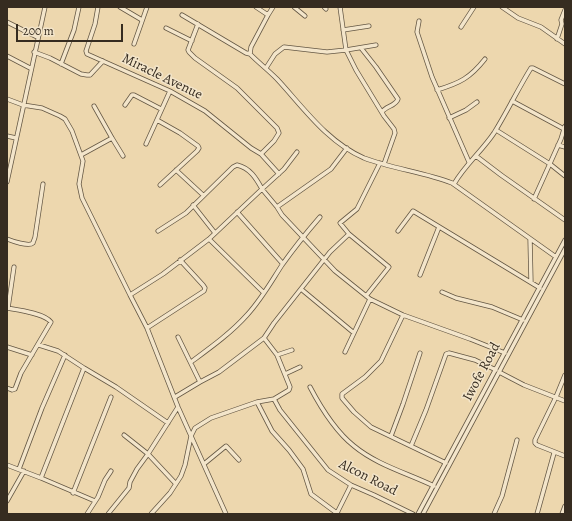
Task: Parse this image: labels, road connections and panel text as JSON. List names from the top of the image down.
{
  "streets": {
    "street": ["Miracle Avenue", "Iwofe Road", "Alcon Road"]
  },
  "scale_bar": "200 m"
}
